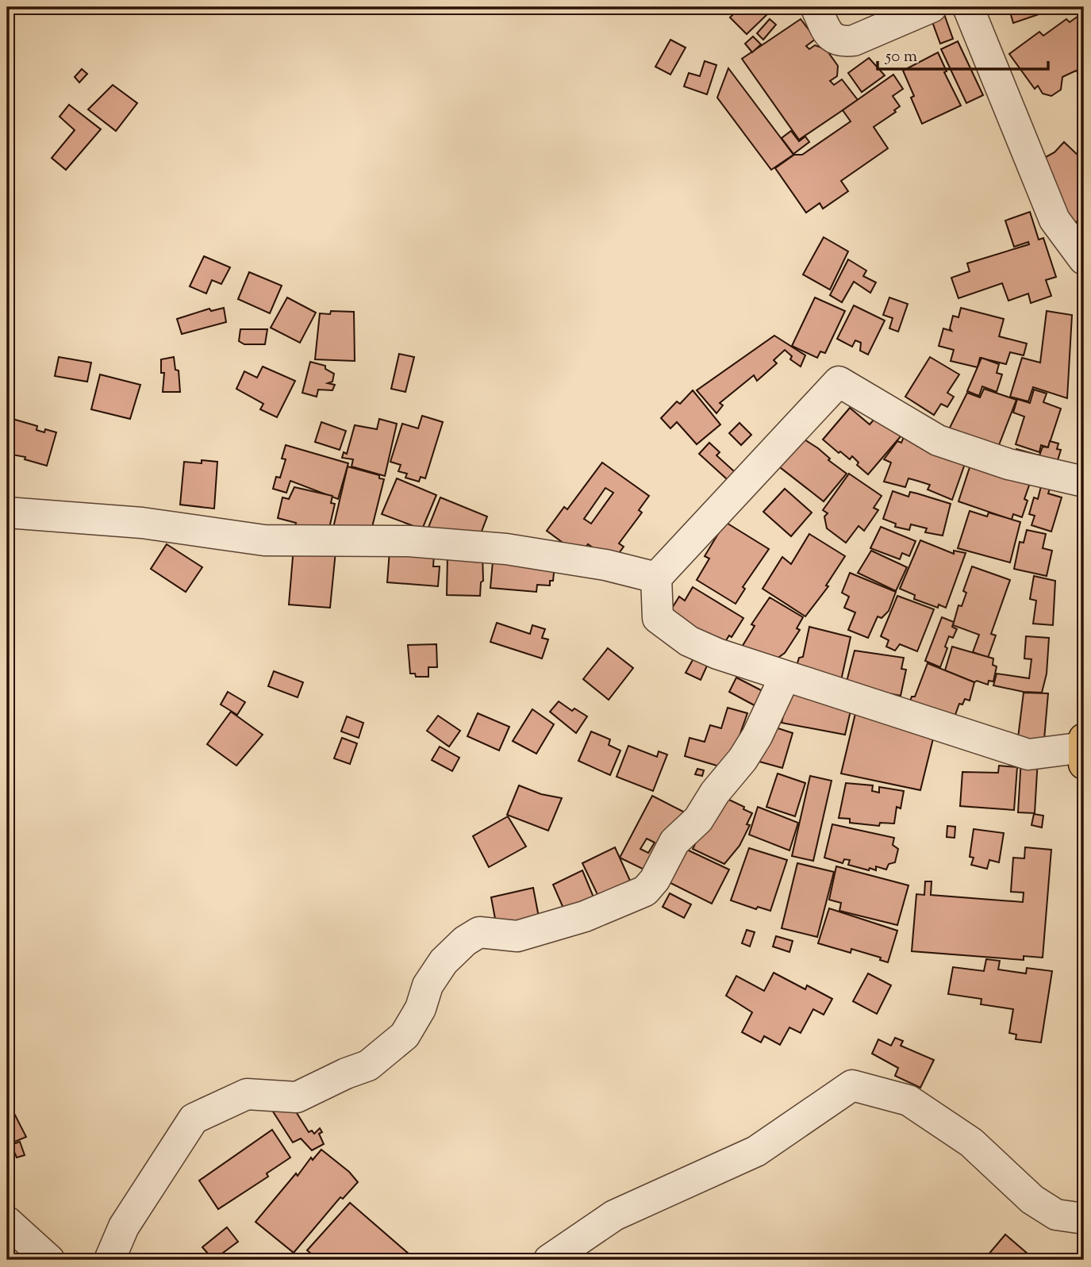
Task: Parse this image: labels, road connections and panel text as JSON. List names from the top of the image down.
{
  "scale_bar": "50 m"
}
